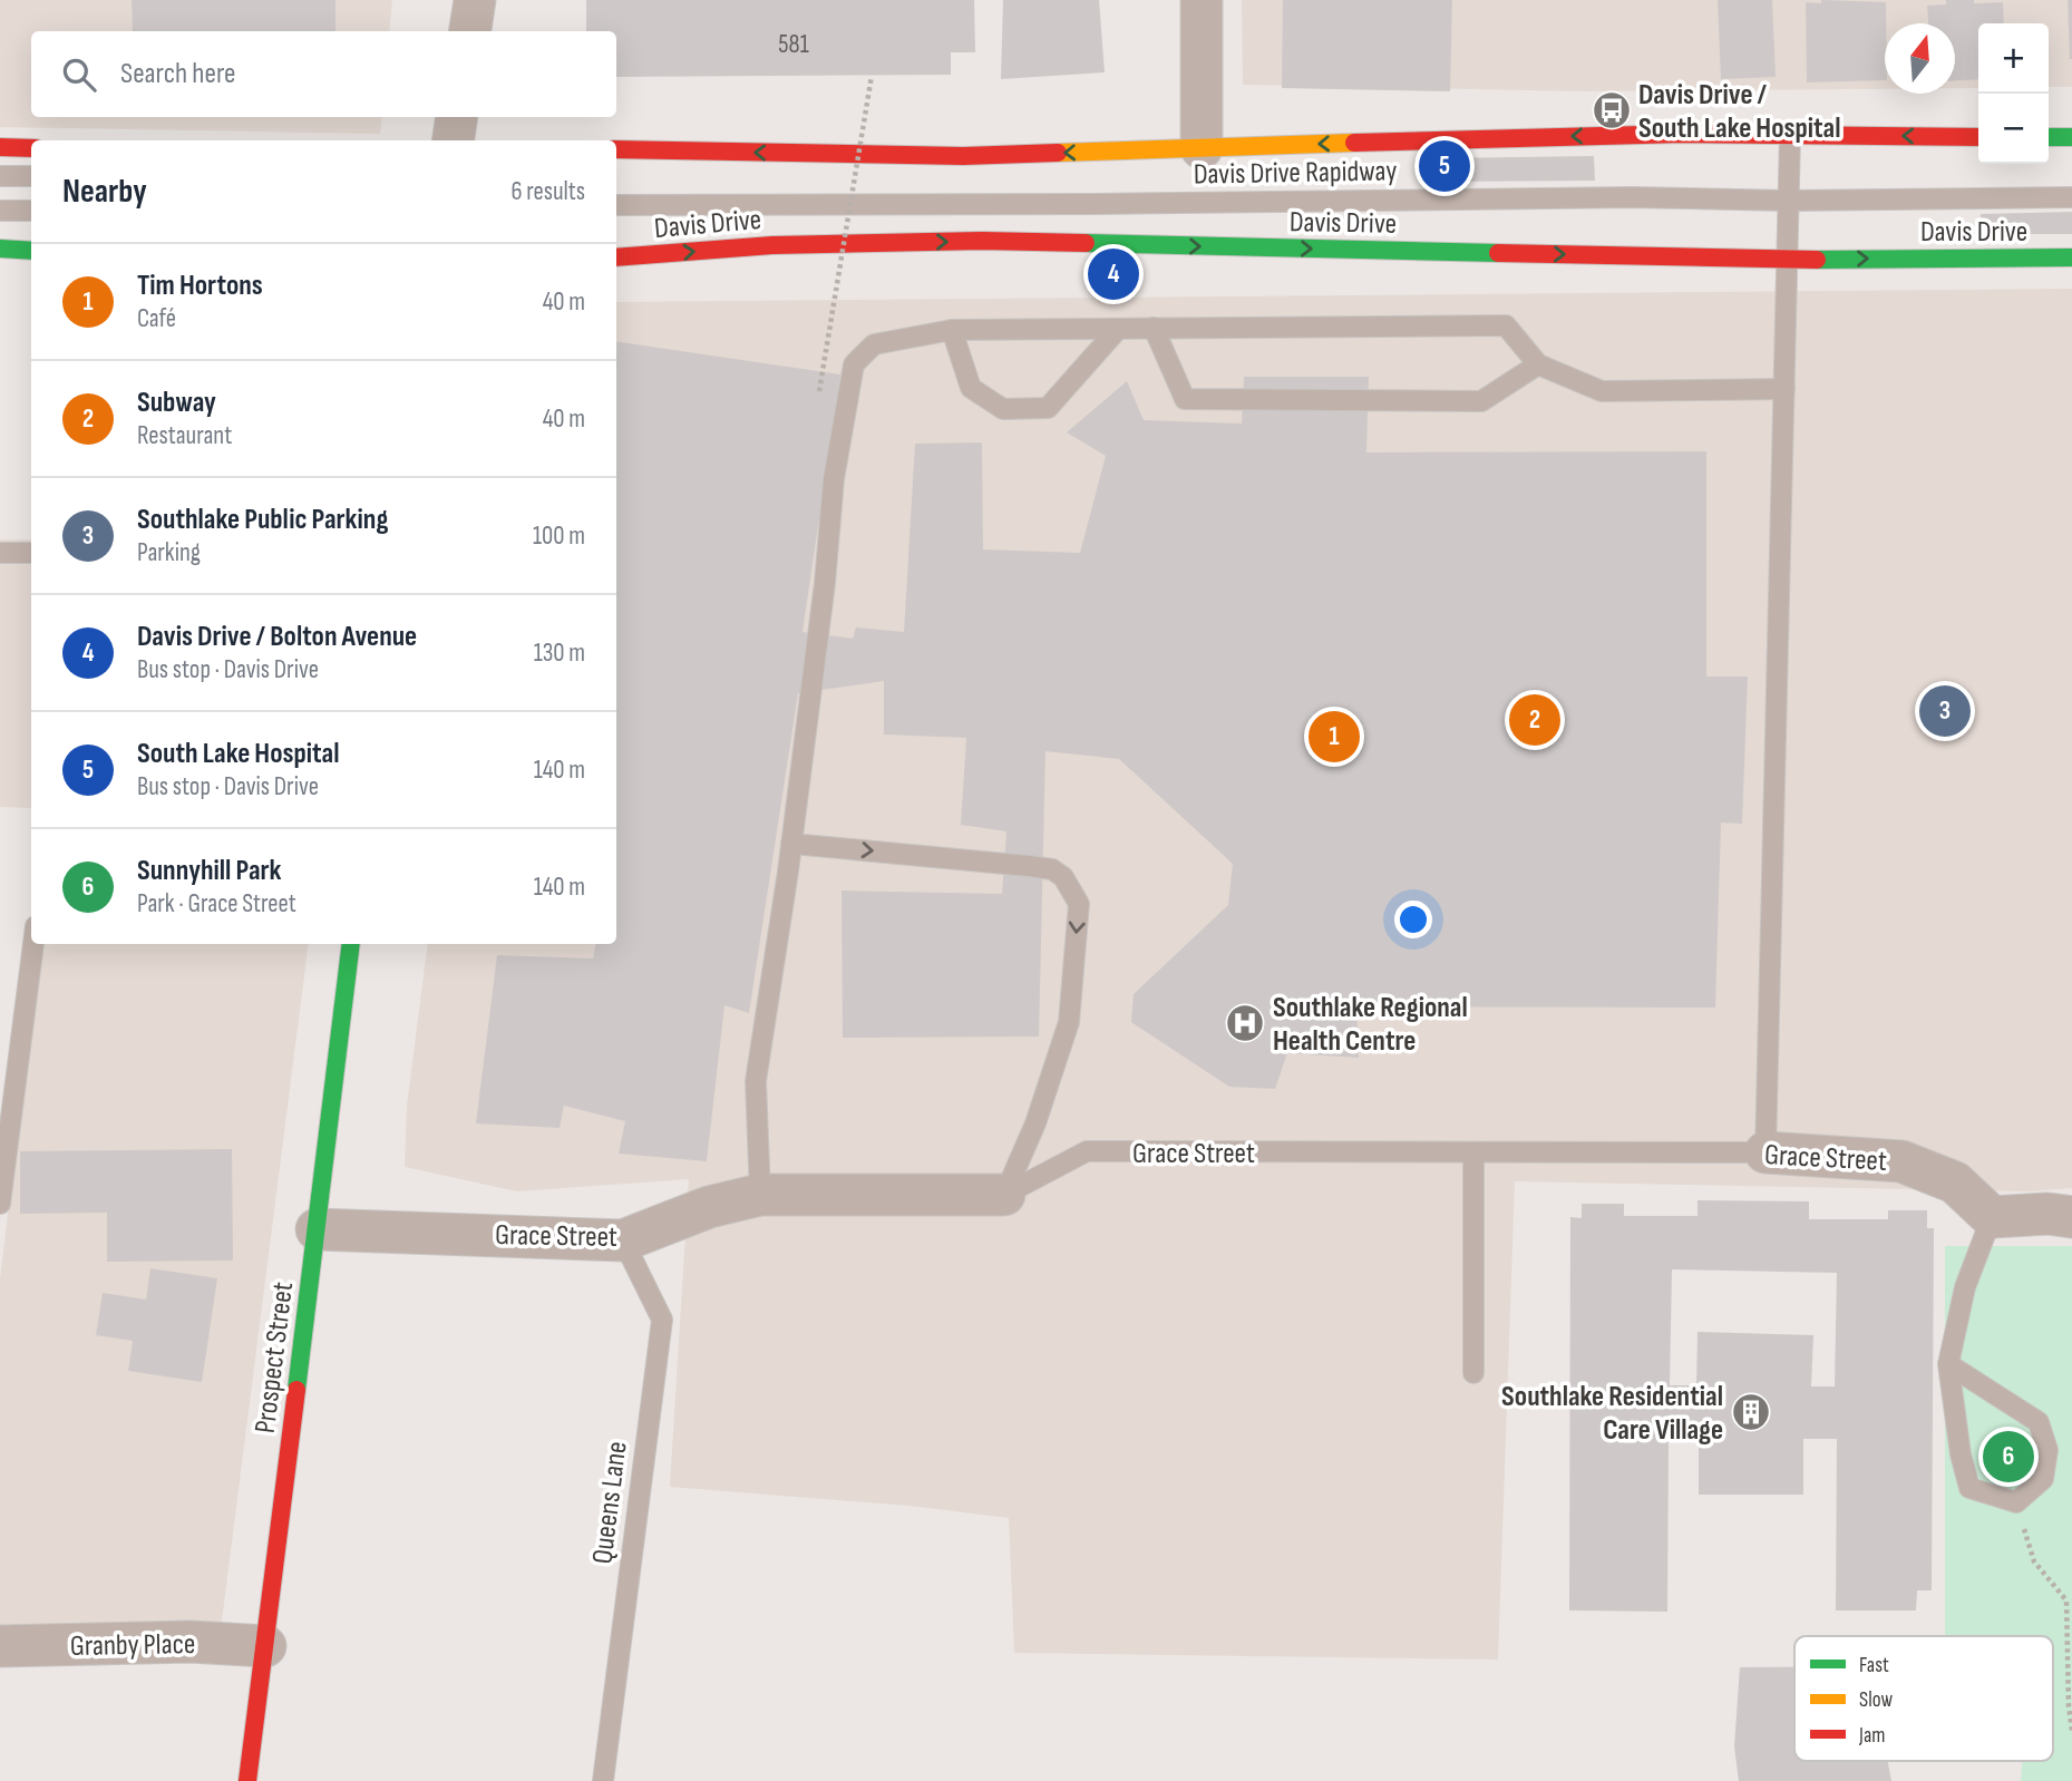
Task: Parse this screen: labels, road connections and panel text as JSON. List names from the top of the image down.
{
  "streets": {
    "main road": ["Davis Drive", "Prospect Street"],
    "street": ["Grace Street", "Granby Place"],
    "lane": ["Davis Drive Rapidway", "Queens Lane"]
  },
  "crossings": [
    ["Grace Street", "Prospect Street"],
    ["Grace Street", "Queens Lane"],
    ["Prospect Street", "Granby Place"]
  ],
  "places": {
    "bus stop": ["Davis Drive / South Lake Hospital"],
    "hospital": ["Southlake Regional Health Centre"],
    "building": ["Southlake Residential Care Village"]
  },
  "house_numbers": ["581"],
  "legend": ["Fast", "Slow", "Jam"],
  "north": "top",
  "page": {
    "map_buttons": ["+", "−"],
    "search": "Search here",
    "pins": [
      "5",
      "4",
      "3",
      "2",
      "1",
      "6"
    ],
    "heading": ["Nearby", "6 results"],
    "list": [
      {
        "mark": "1",
        "name": "Tim Hortons",
        "note": "Café",
        "value": "40 m"
      },
      {
        "mark": "2",
        "name": "Subway",
        "note": "Restaurant",
        "value": "40 m"
      },
      {
        "mark": "3",
        "name": "Southlake Public Parking",
        "note": "Parking",
        "value": "100 m"
      },
      {
        "mark": "4",
        "name": "Davis Drive / Bolton Avenue",
        "note": "Bus stop · Davis Drive",
        "value": "130 m"
      },
      {
        "mark": "5",
        "name": "South Lake Hospital",
        "note": "Bus stop · Davis Drive",
        "value": "140 m"
      },
      {
        "mark": "6",
        "name": "Sunnyhill Park",
        "note": "Park · Grace Street",
        "value": "140 m"
      }
    ]
  }
}
